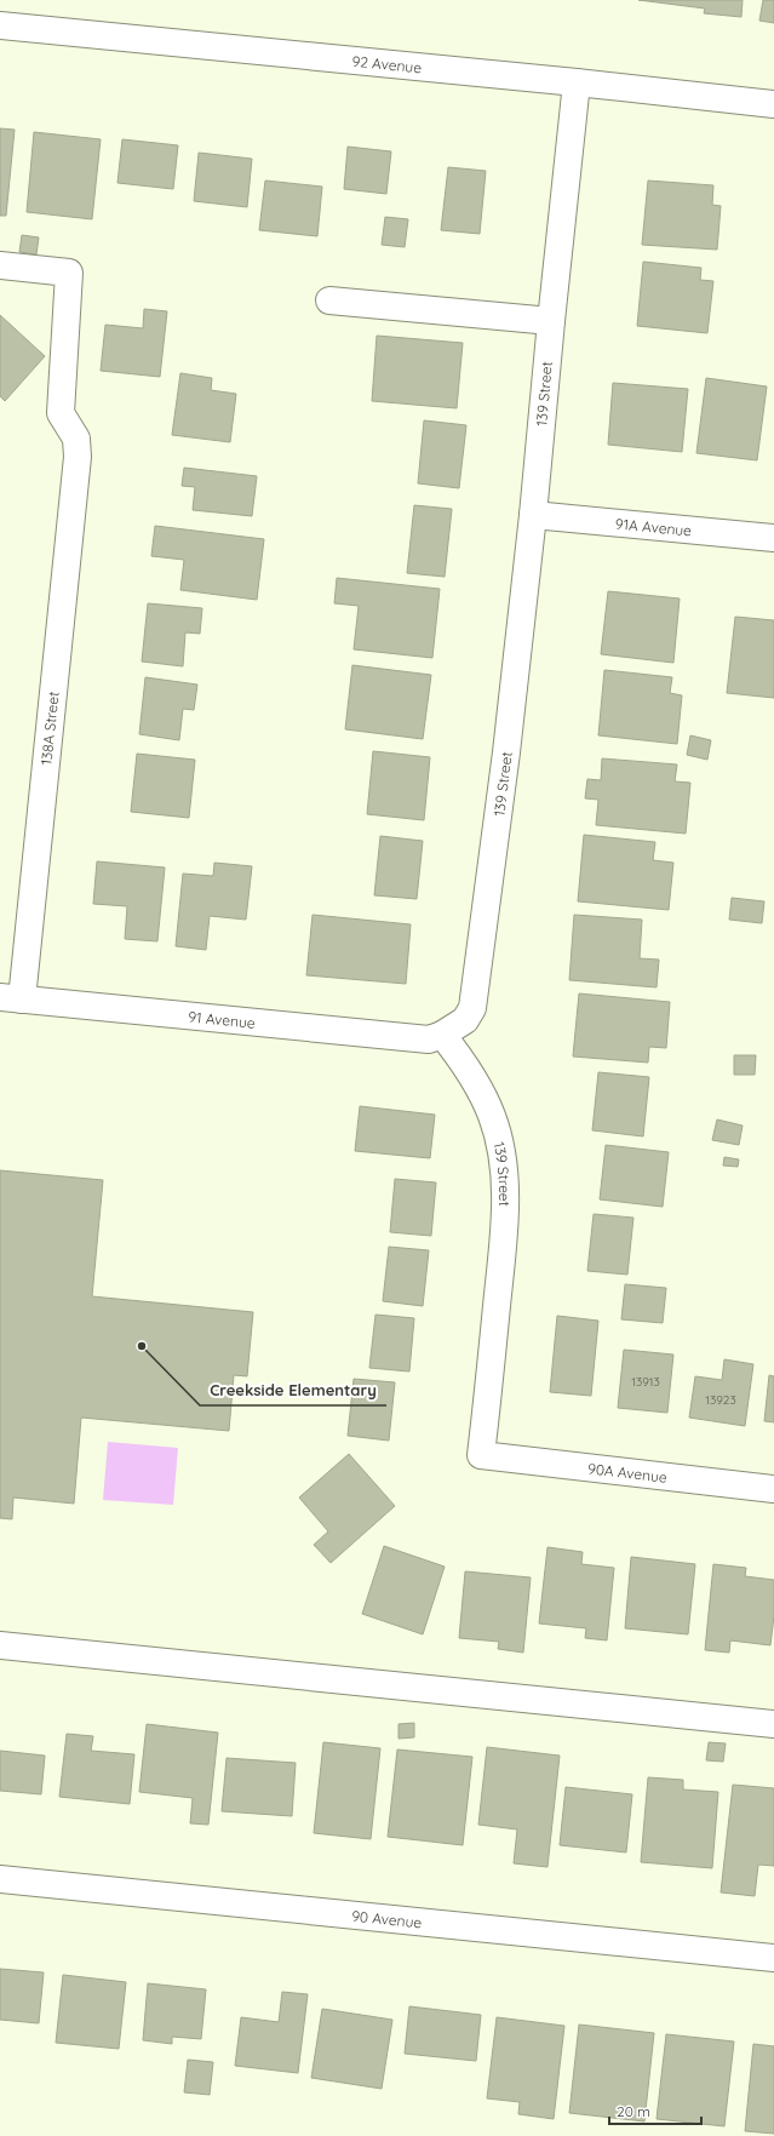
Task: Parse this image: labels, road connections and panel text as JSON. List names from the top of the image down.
{
  "streets": {
    "street": [
      "92 Avenue",
      "139 Street",
      "91A Avenue",
      "138A Street",
      "91 Avenue",
      "90A Avenue",
      "90 Avenue"
    ]
  },
  "crossings": [
    ["92 Avenue", "139 Street"],
    ["139 Street", "91A Avenue"],
    ["139 Street", "91 Avenue"],
    ["139 Street", "90A Avenue"],
    ["138A Street", "91 Avenue"]
  ],
  "places": ["Creekside Elementary"],
  "house_numbers": ["13913", "13923"],
  "scale_bar": "20 m"
}
